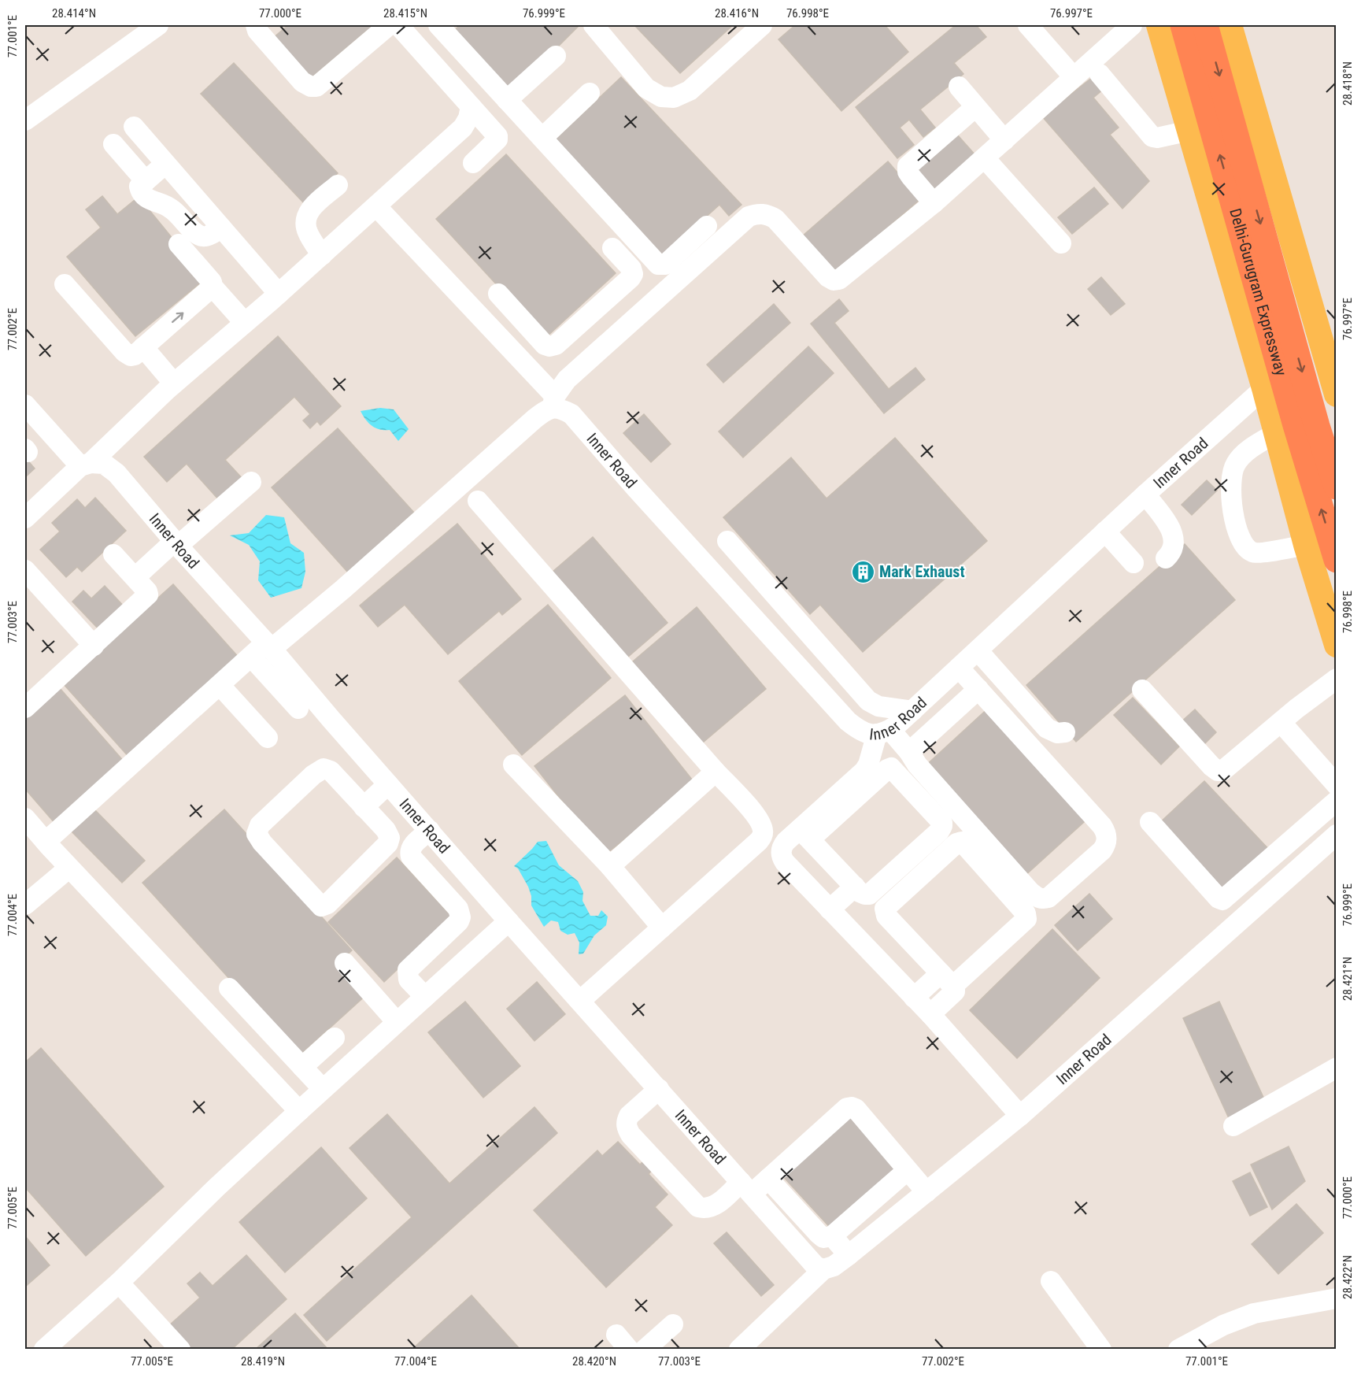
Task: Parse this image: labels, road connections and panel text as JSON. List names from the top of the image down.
{
  "streets": {
    "highway": ["Delhi-Gurugram Expressway"],
    "street": ["Inner Road"]
  },
  "places": {
    "building": ["Mark Exhaust"]
  },
  "coordinates": [
    "28.414°N",
    "77.000°E",
    "28.415°N",
    "76.999°E",
    "28.416°N",
    "76.998°E",
    "76.997°E",
    "77.001°E",
    "28.418°N",
    "77.002°E",
    "77.003°E",
    "77.004°E",
    "28.421°N",
    "77.005°E",
    "28.422°N",
    "28.419°N",
    "28.420°N"
  ]
}
